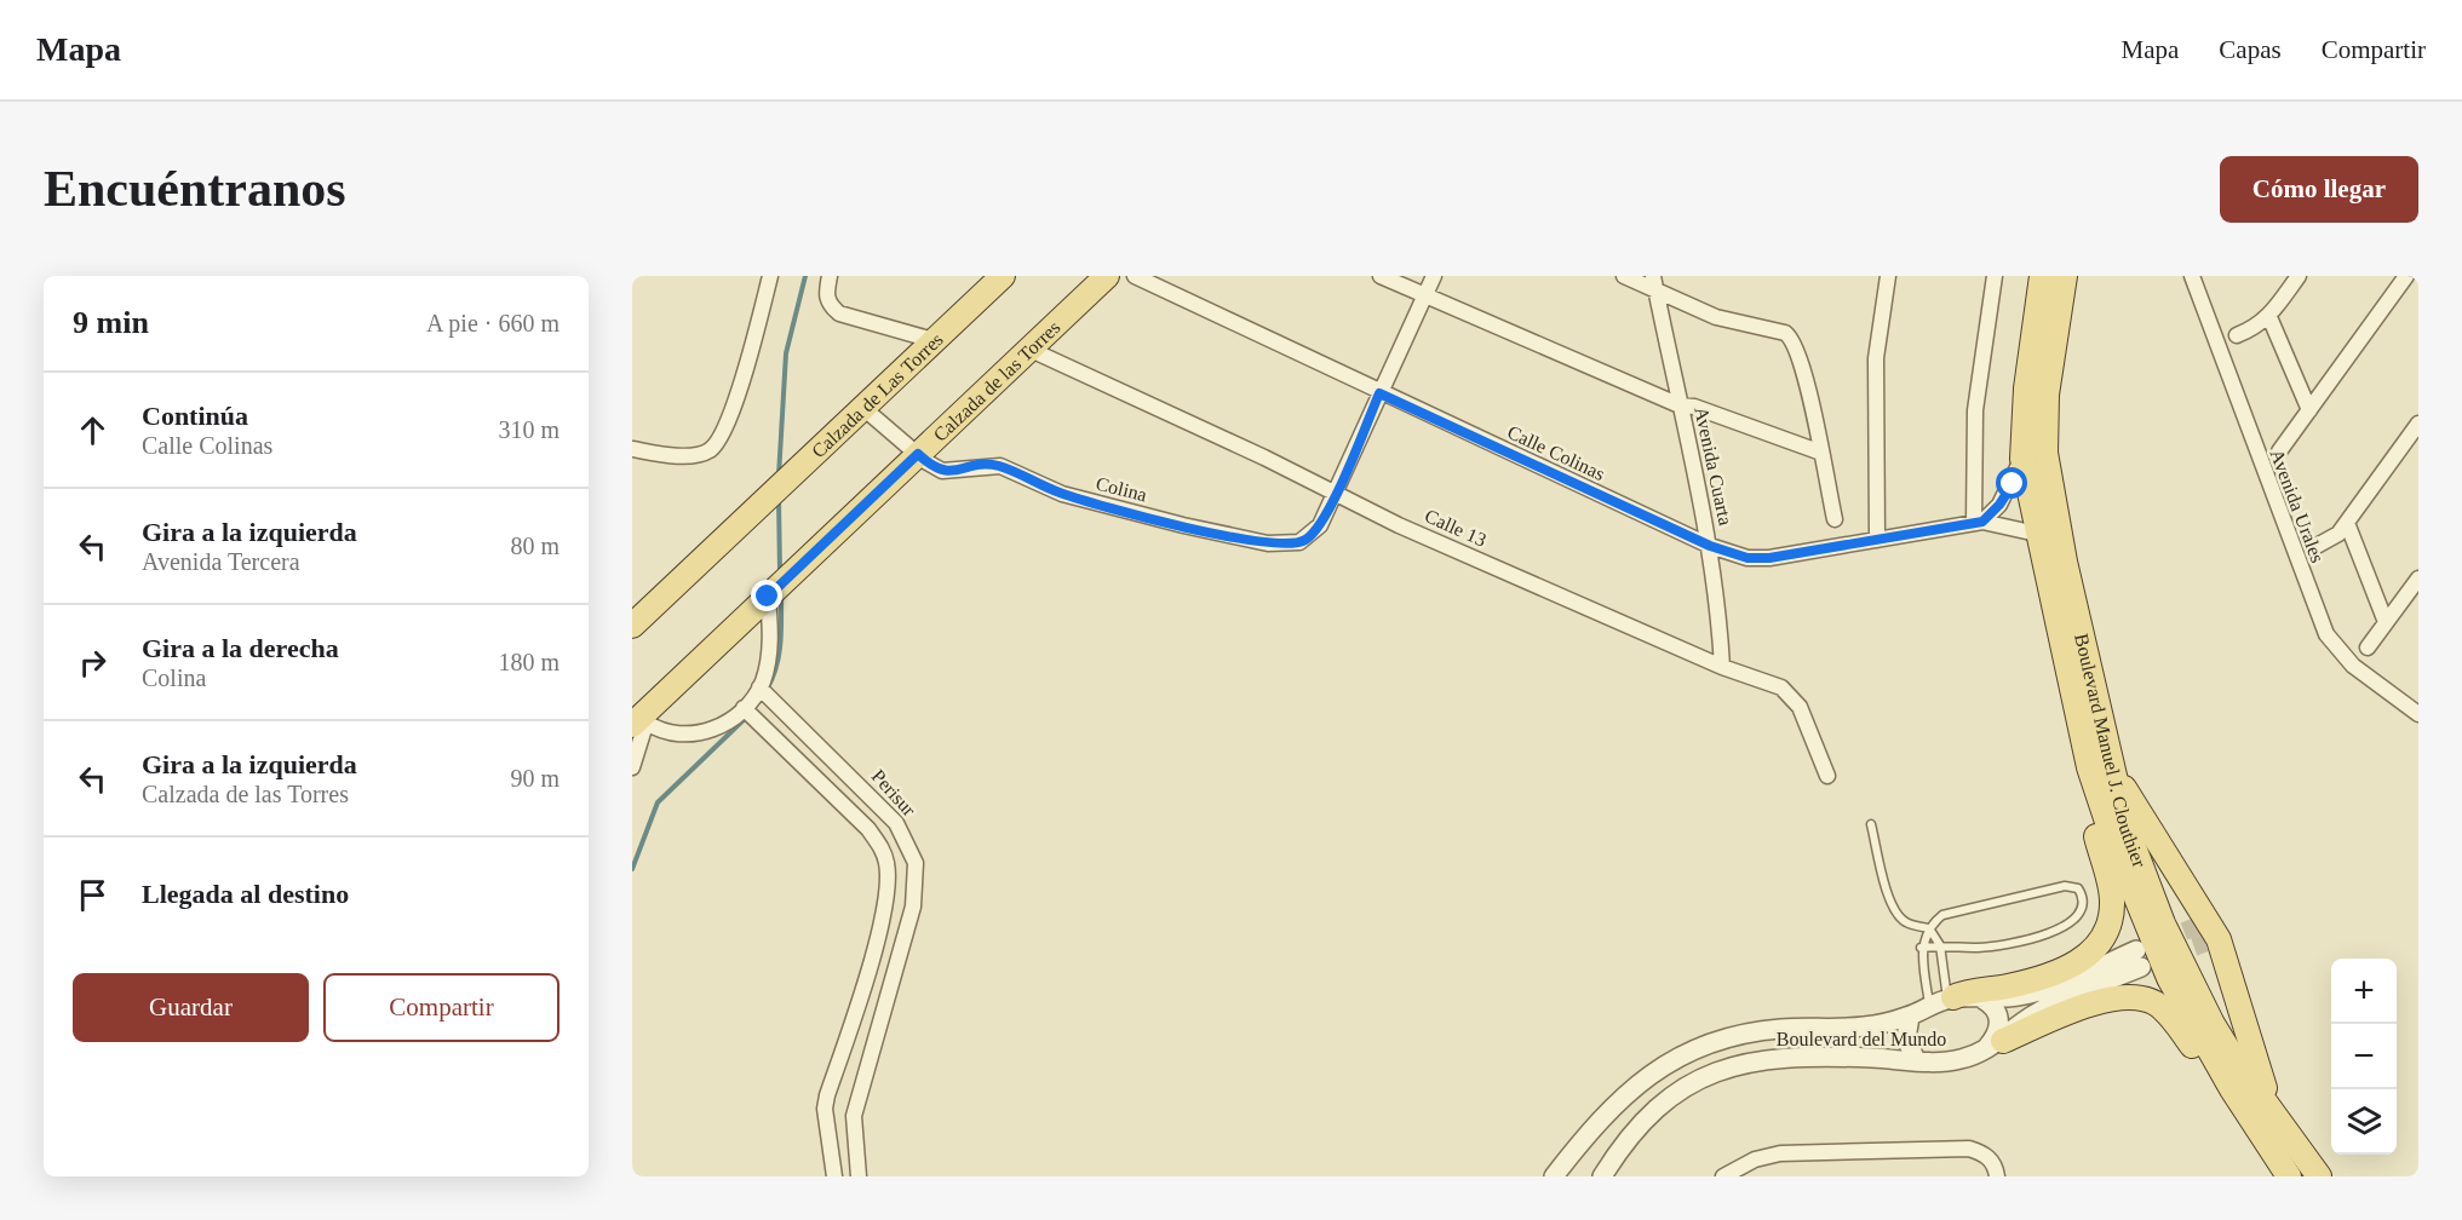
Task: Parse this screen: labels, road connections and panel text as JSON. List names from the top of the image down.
{
  "streets": {
    "main road": ["Calzada de las Torres", "Calzada de Las Torres", "Boulevard Manuel J. Clouthier"],
    "street": [
      "Calle Colinas",
      "Avenida Cuarta",
      "Colina",
      "Avenida Urales",
      "Calle 13",
      "Perisur",
      "Boulevard del Mundo"
    ]
  },
  "crossings": [
    ["Calzada de las Torres", "Colina"],
    ["Calzada de las Torres", "Calle 13"],
    ["Calzada de Las Torres", "Colina"],
    ["Calle Colinas", "Avenida Cuarta"],
    ["Calle Colinas", "Boulevard Manuel J. Clouthier"],
    ["Avenida Cuarta", "Calle 13"],
    ["Colina", "Calle 13"]
  ],
  "page": {
    "header": "Mapa",
    "nav": ["Mapa", "Capas", "Compartir"],
    "buttons": [
      "Cómo llegar",
      ["Guardar", "Compartir"]
    ],
    "title": "Encuéntranos",
    "heading": ["9 min", "A pie · 660 m"],
    "list": [
      ["Continúa", "Calle Colinas", "310 m"],
      ["Gira a la izquierda", "Avenida Tercera", "80 m"],
      ["Gira a la derecha", "Colina", "180 m"],
      ["Gira a la izquierda", "Calzada de las Torres", "90 m"],
      "Llegada al destino"
    ],
    "map_buttons": ["+", "−"]
  }
}
